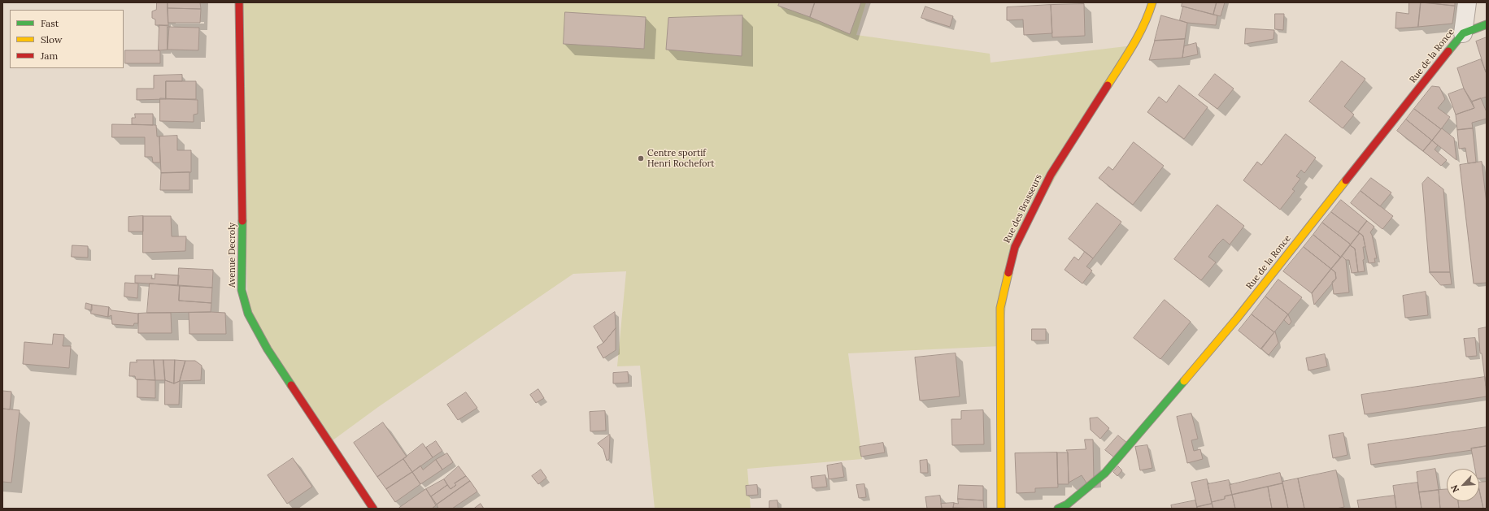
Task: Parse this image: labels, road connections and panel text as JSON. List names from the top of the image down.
{
  "streets": {
    "street": ["Rue de la Ronce", "Rue des Brasseurs", "Avenue Decroly"]
  },
  "places": ["Centre sportif Henri Rochefort"],
  "legend": ["Fast", "Slow", "Jam"],
  "north": "bottom left"
}
